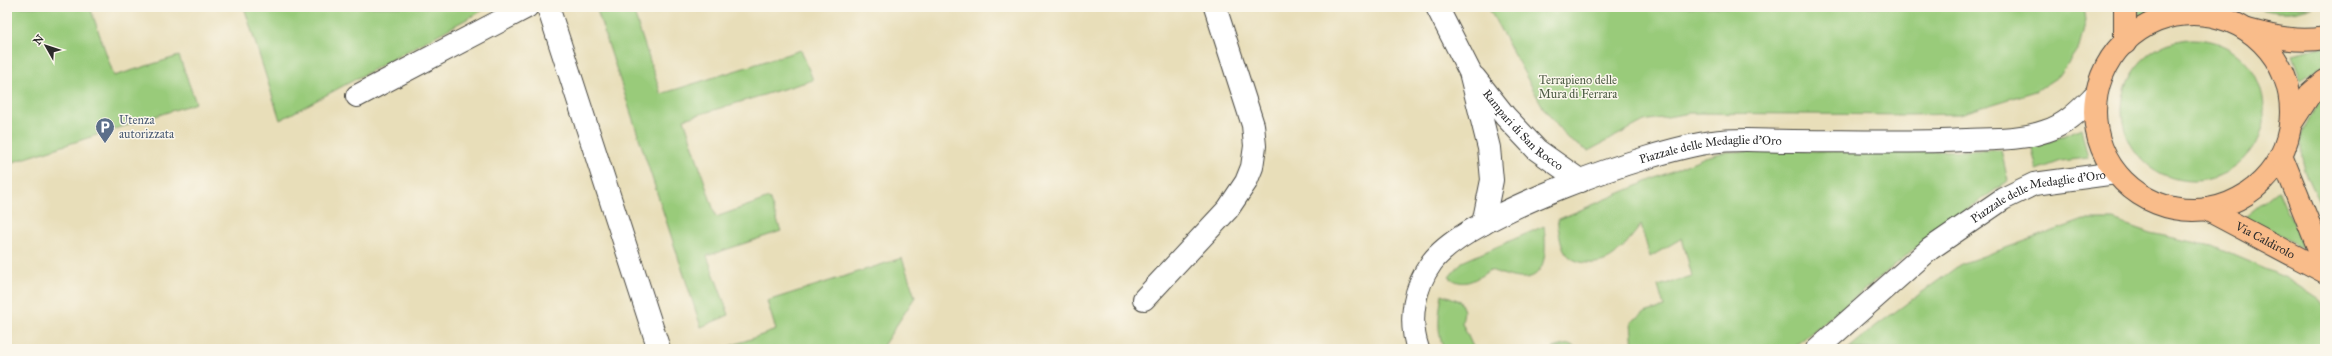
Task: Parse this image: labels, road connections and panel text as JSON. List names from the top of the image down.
{
  "streets": {
    "main road": ["Via Caldirolo"],
    "street": ["Rampari di San Rocco", "Piazzale delle Medaglie d'Oro"]
  },
  "crossings": [
    ["Rampari di San Rocco", "Piazzale delle Medaglie d'Oro"],
    ["Piazzale delle Medaglie d'Oro", "Via Caldirolo"]
  ],
  "parks": ["Terrapieno delle Mura di Ferrara"],
  "places": {
    "parking": ["Utenza autorizzata"]
  },
  "north": "top left"
}
